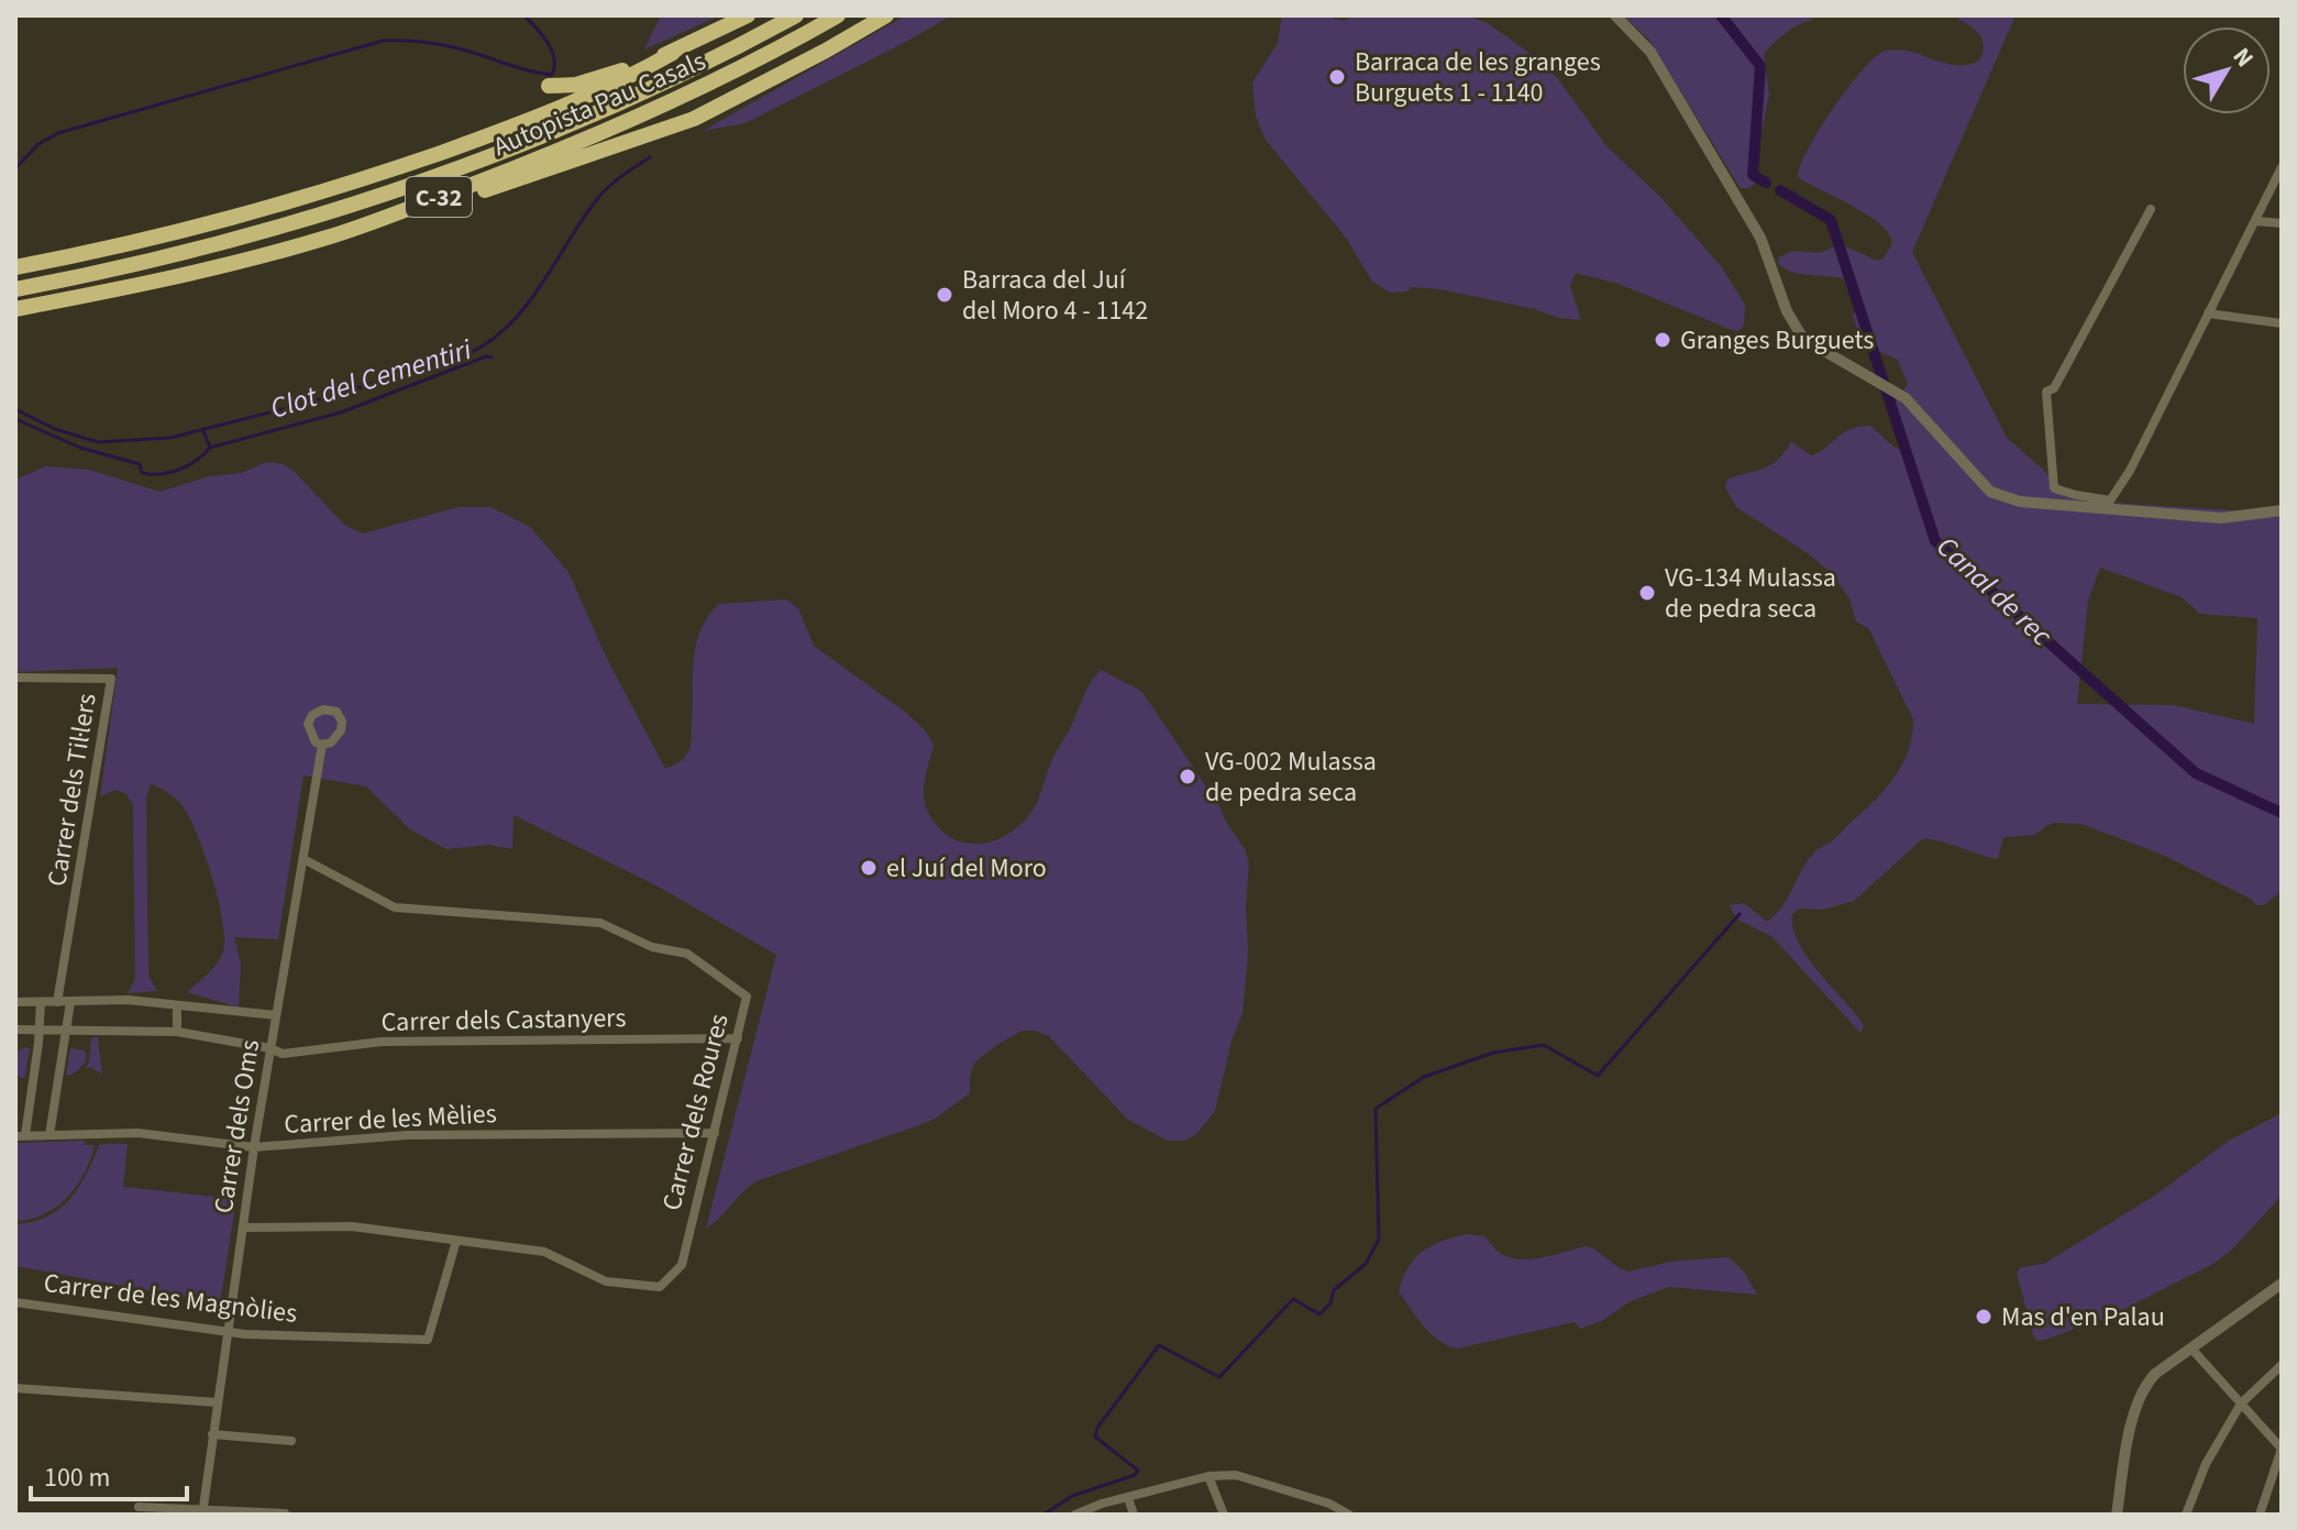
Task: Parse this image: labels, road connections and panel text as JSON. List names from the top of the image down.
{
  "streets": {
    "highway": ["Autopista Pau Casals", "C-32"],
    "street": [
      "Carrer dels Til·lers",
      "Carrer dels Castanyers",
      "Carrer dels Roures",
      "Carrer de les Mèlies",
      "Carrer dels Oms",
      "Carrer de les Magnòlies"
    ]
  },
  "crossings": [
    ["Carrer dels Castanyers", "Carrer dels Roures"],
    ["Carrer dels Castanyers", "Carrer dels Oms"],
    ["Carrer dels Roures", "Carrer de les Mèlies"],
    ["Carrer dels Roures", "Carrer dels Oms"],
    ["Carrer dels Roures", "Carrer de les Magnòlies"],
    ["Carrer de les Mèlies", "Carrer dels Oms"],
    ["Carrer dels Oms", "Carrer de les Magnòlies"]
  ],
  "water": ["Clot del Cementiri", "Canal de rec"],
  "places": [
    "Barraca de les granges Burguets 1 - 1140",
    "Barraca del Juí del Moro 4 - 1142",
    "Granges Burguets",
    "VG-134 Mulassa de pedra seca",
    "VG-002 Mulassa de pedra seca",
    "el Juí del Moro",
    "Mas d'en Palau"
  ],
  "scale_bar": "100 m",
  "north": "top right"
}
